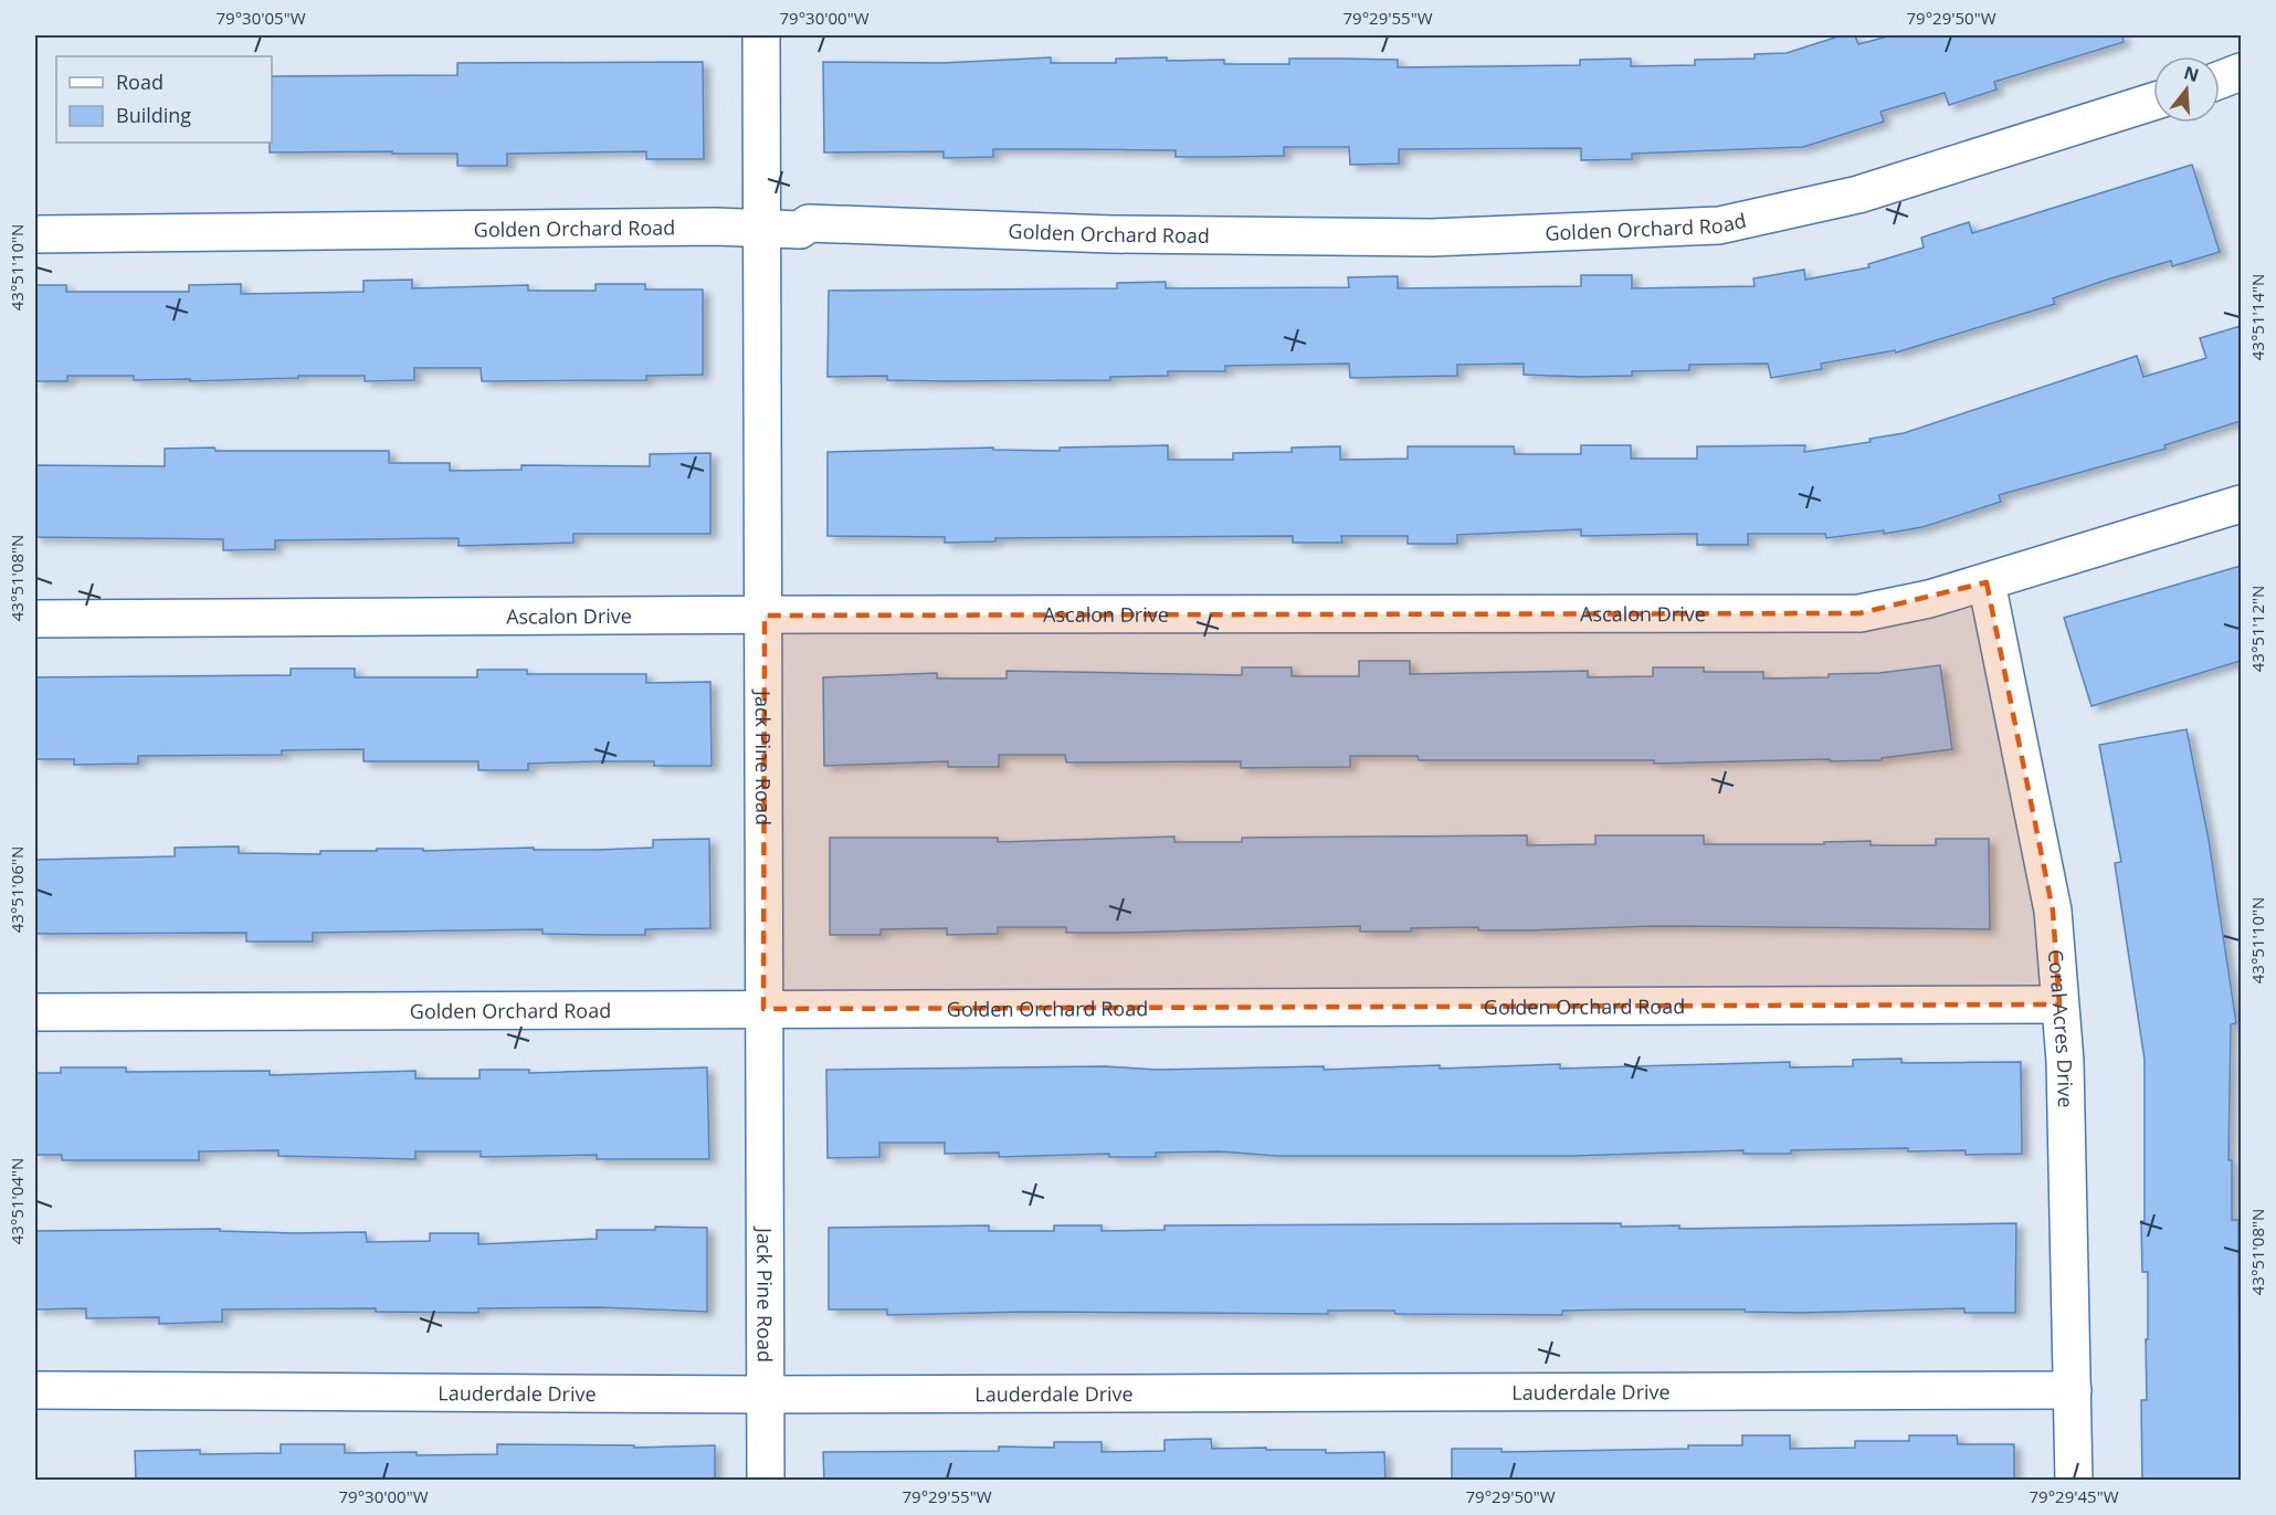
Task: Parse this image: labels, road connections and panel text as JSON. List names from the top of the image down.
{
  "streets": {
    "street": [
      "Golden Orchard Road",
      "Ascalon Drive",
      "Jack Pine Road",
      "Coral Acres Drive",
      "Lauderdale Drive"
    ]
  },
  "crossings": [
    ["Golden Orchard Road", "Jack Pine Road"],
    ["Golden Orchard Road", "Coral Acres Drive"],
    ["Ascalon Drive", "Jack Pine Road"],
    ["Ascalon Drive", "Coral Acres Drive"],
    ["Jack Pine Road", "Lauderdale Drive"],
    ["Coral Acres Drive", "Lauderdale Drive"]
  ],
  "legend": ["Road", "Building"],
  "north": "top",
  "coordinates": [
    "79°30'05\"W",
    "79°30'00\"W",
    "79°29'55\"W",
    "79°29'50\"W",
    "43°51'10\"N",
    "43°51'14\"N",
    "43°51'08\"N",
    "43°51'12\"N",
    "43°51'06\"N",
    "43°51'04\"N",
    "79°29'45\"W"
  ]
}
